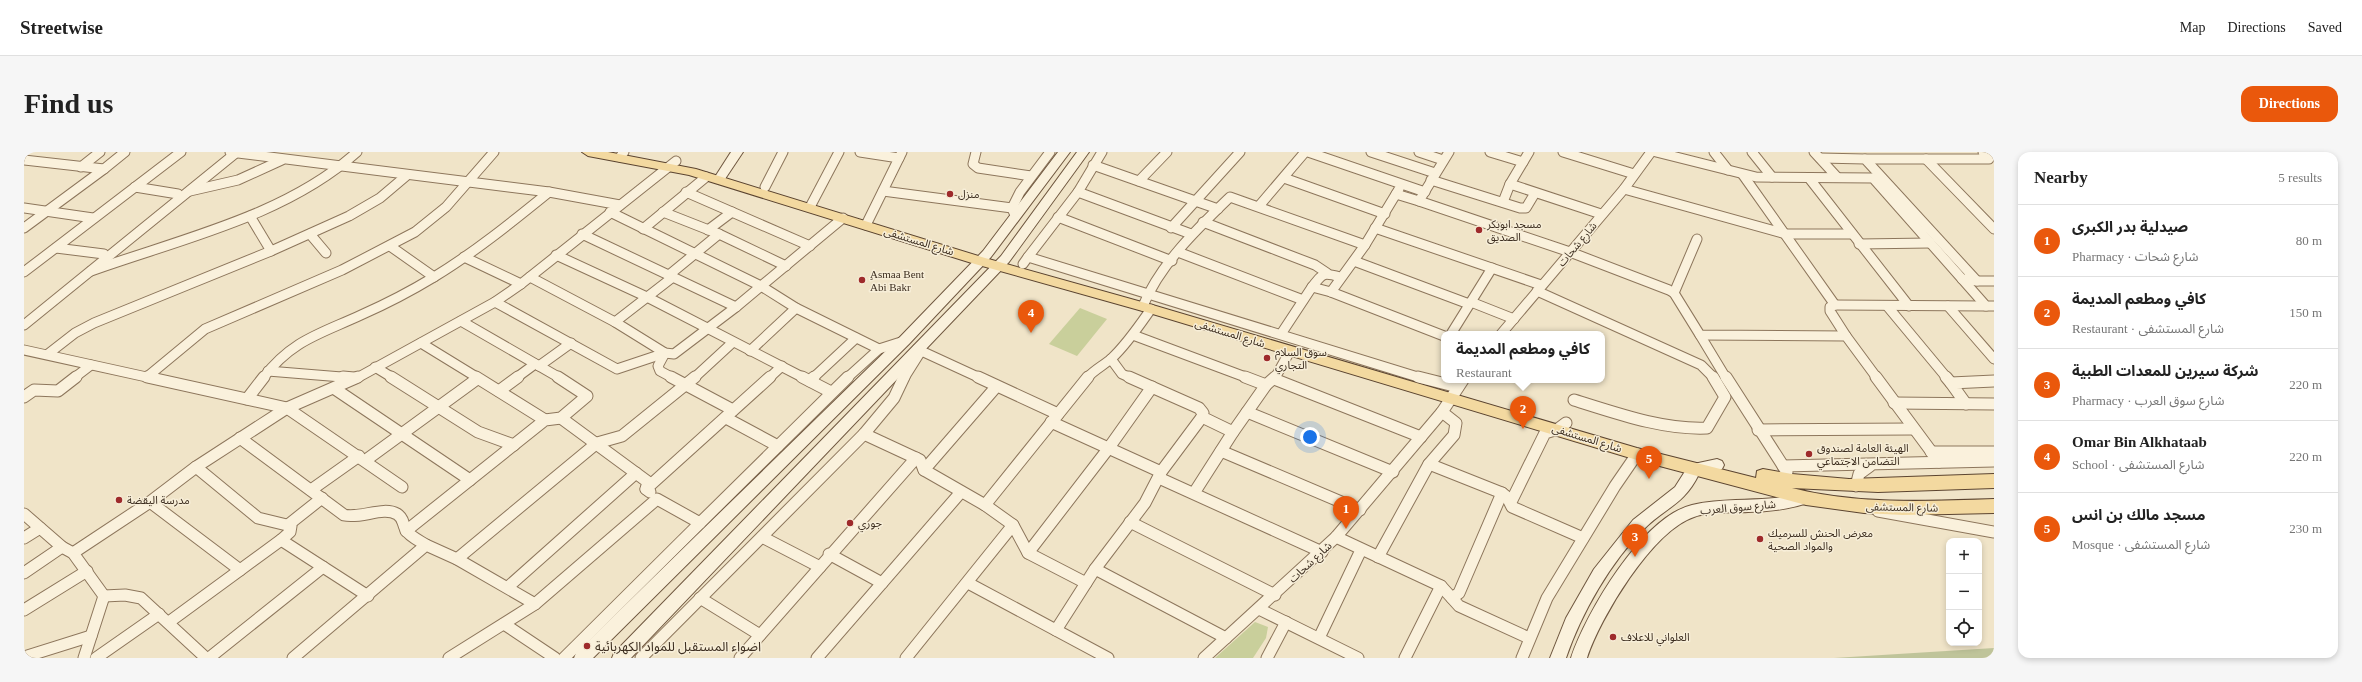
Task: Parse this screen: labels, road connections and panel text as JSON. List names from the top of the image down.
{
  "streets": {
    "main road": ["شارع المستشفى"],
    "street": ["شارع شحات", "شارع سوق العرب"]
  },
  "crossings": [
    ["شارع المستشفى", "شارع شحات"],
    ["شارع المستشفى", "شارع سوق العرب"]
  ],
  "places": [
    "منزل",
    "مسجد ابوبكر الصديق",
    "ِAsmaa Bent Abi Bakr",
    "سوق السلام التجاري",
    "الهيئة العامة لصندوق التضامن الاجتماعي",
    "مدرسة اليقضة",
    "جوري",
    "معرض الحنش للسرميك والمواد الصحية",
    "العلواني للاعلاف",
    "اضواء المستقبل للمواد الكهربائية"
  ],
  "page": {
    "header": "Streetwise",
    "nav": ["Map", "Directions", "Saved"],
    "buttons": "Directions",
    "title": "Find us",
    "heading": ["Nearby", "5 results"],
    "list": [
      {
        "mark": "1",
        "name": "صيدلية بدر الكبرى",
        "note": "Pharmacy · شارع شحات",
        "value": "80 m"
      },
      {
        "mark": "2",
        "name": "كافي ومطعم المديمة",
        "note": "Restaurant · شارع المستشفى",
        "value": "150 m"
      },
      {
        "mark": "3",
        "name": "شركة سيرين للمعدات الطبية",
        "note": "Pharmacy · شارع سوق العرب",
        "value": "220 m"
      },
      {
        "mark": "4",
        "name": "Omar Bin Alkhataab",
        "note": "School · شارع المستشفى",
        "value": "220 m"
      },
      {
        "mark": "5",
        "name": "مسجد مالك بن انس",
        "note": "Mosque · شارع المستشفى",
        "value": "230 m"
      }
    ],
    "pins": [
      "4",
      "2",
      "5",
      "1",
      "3"
    ],
    "popup": ["كافي ومطعم المديمة", "Restaurant"],
    "map_buttons": ["+", "−"]
  }
}
